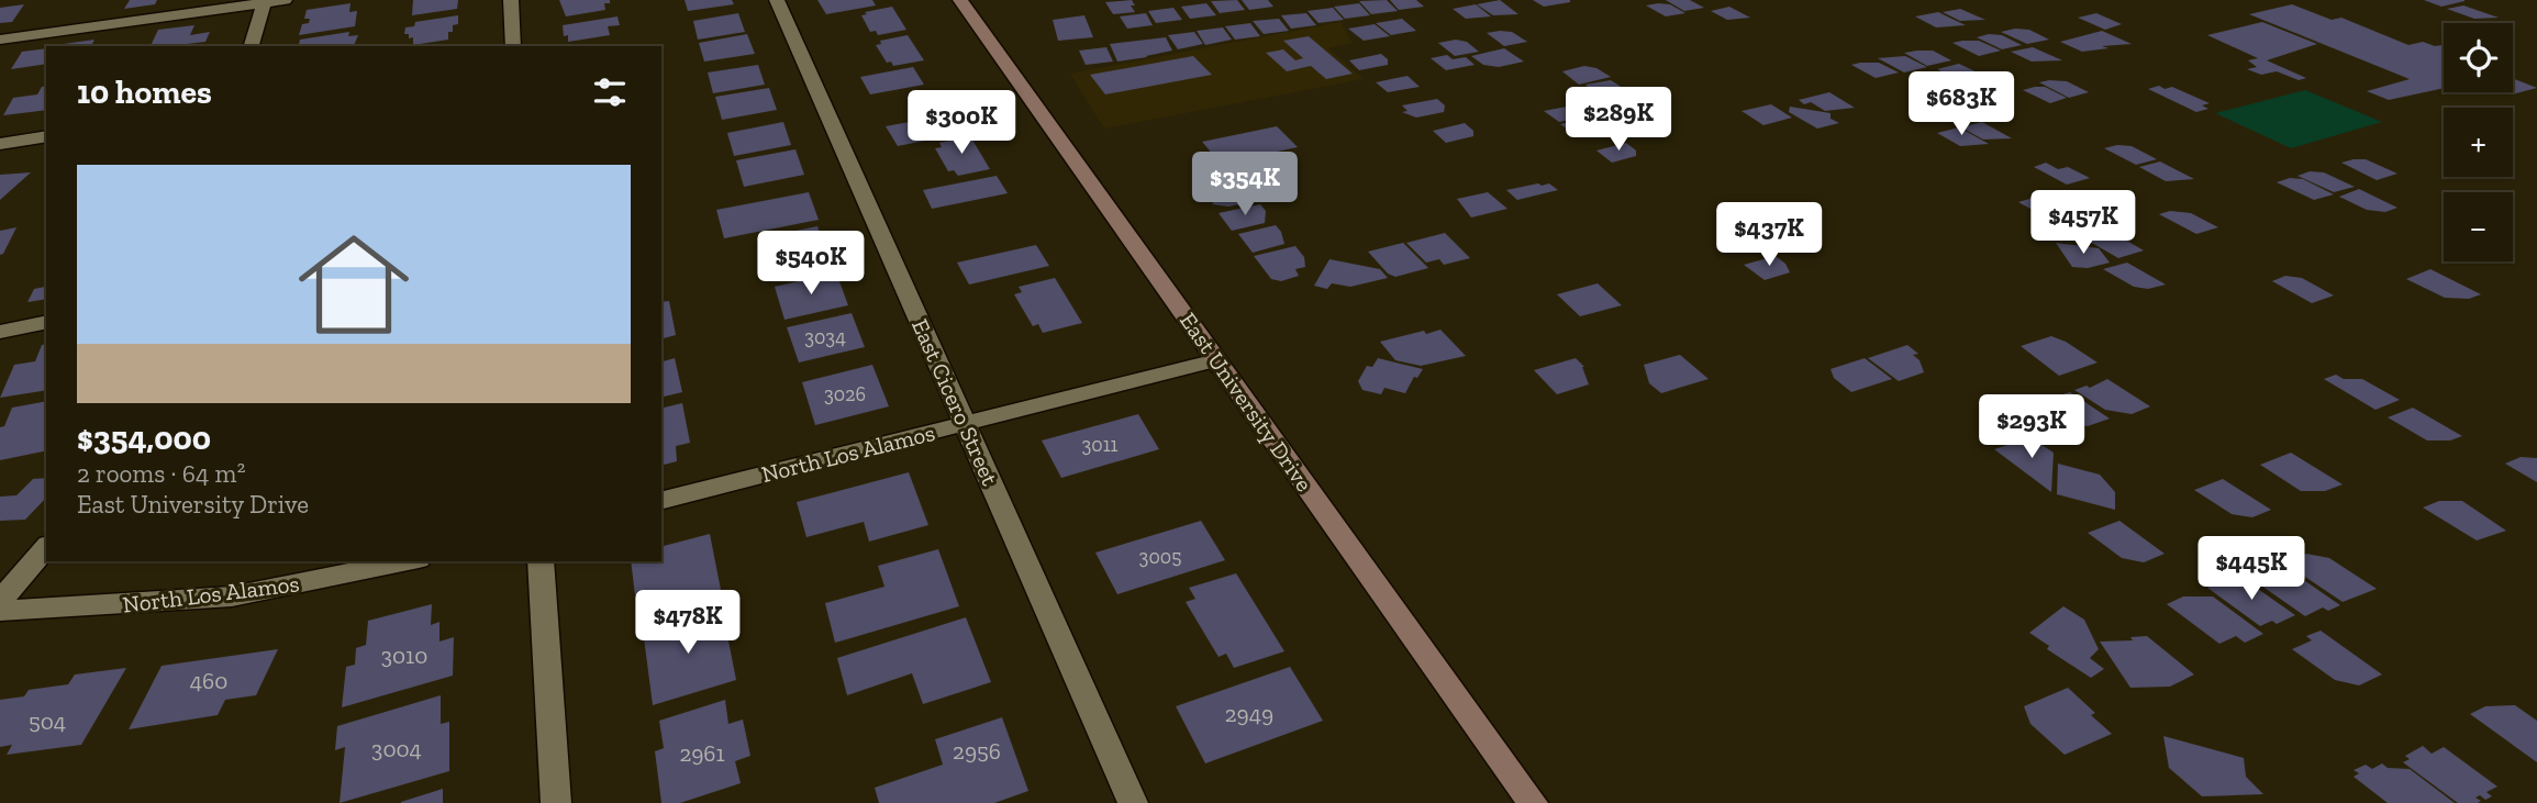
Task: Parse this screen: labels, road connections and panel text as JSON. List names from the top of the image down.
{
  "streets": {
    "main road": ["East University Drive"],
    "street": ["East Cicero Street", "North Los Alamos"]
  },
  "crossings": [
    ["East Cicero Street", "North Los Alamos"],
    ["East University Drive", "North Los Alamos"]
  ],
  "house_numbers": [
    "3034",
    "3026",
    "3011",
    "3005",
    "3010",
    "460",
    "2949",
    "504",
    "3004",
    "2956",
    "2961"
  ],
  "page": {
    "map_buttons": ["+", "−"],
    "heading": "10 homes",
    "price": [
      "$683K",
      "$289K",
      "$300K",
      "$354K",
      "$457K",
      "$437K",
      "$540K",
      "$293K",
      "$445K",
      "$478K"
    ],
    "list": [
      {
        "name": "$354,000",
        "note": "2 rooms · 64 m² · East University Drive"
      }
    ]
  }
}
